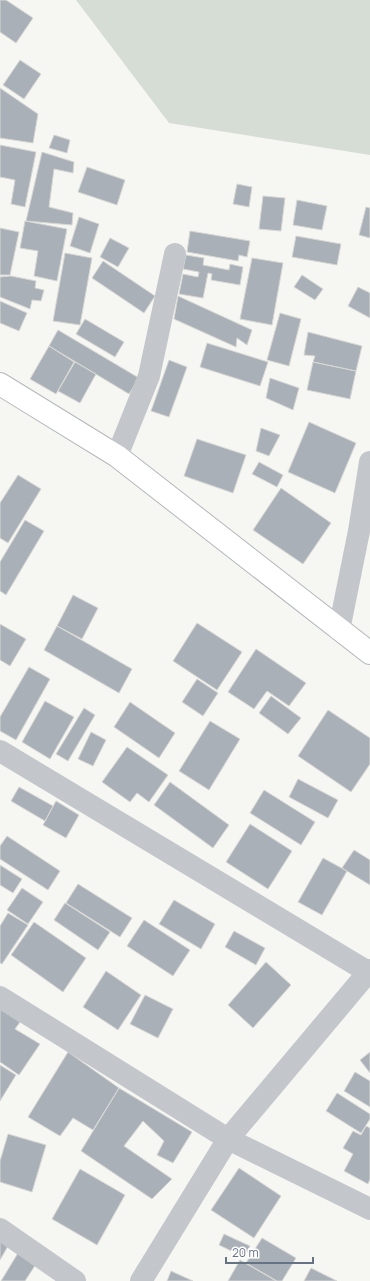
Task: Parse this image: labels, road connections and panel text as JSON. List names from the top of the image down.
{
  "scale_bar": "20 m"
}
